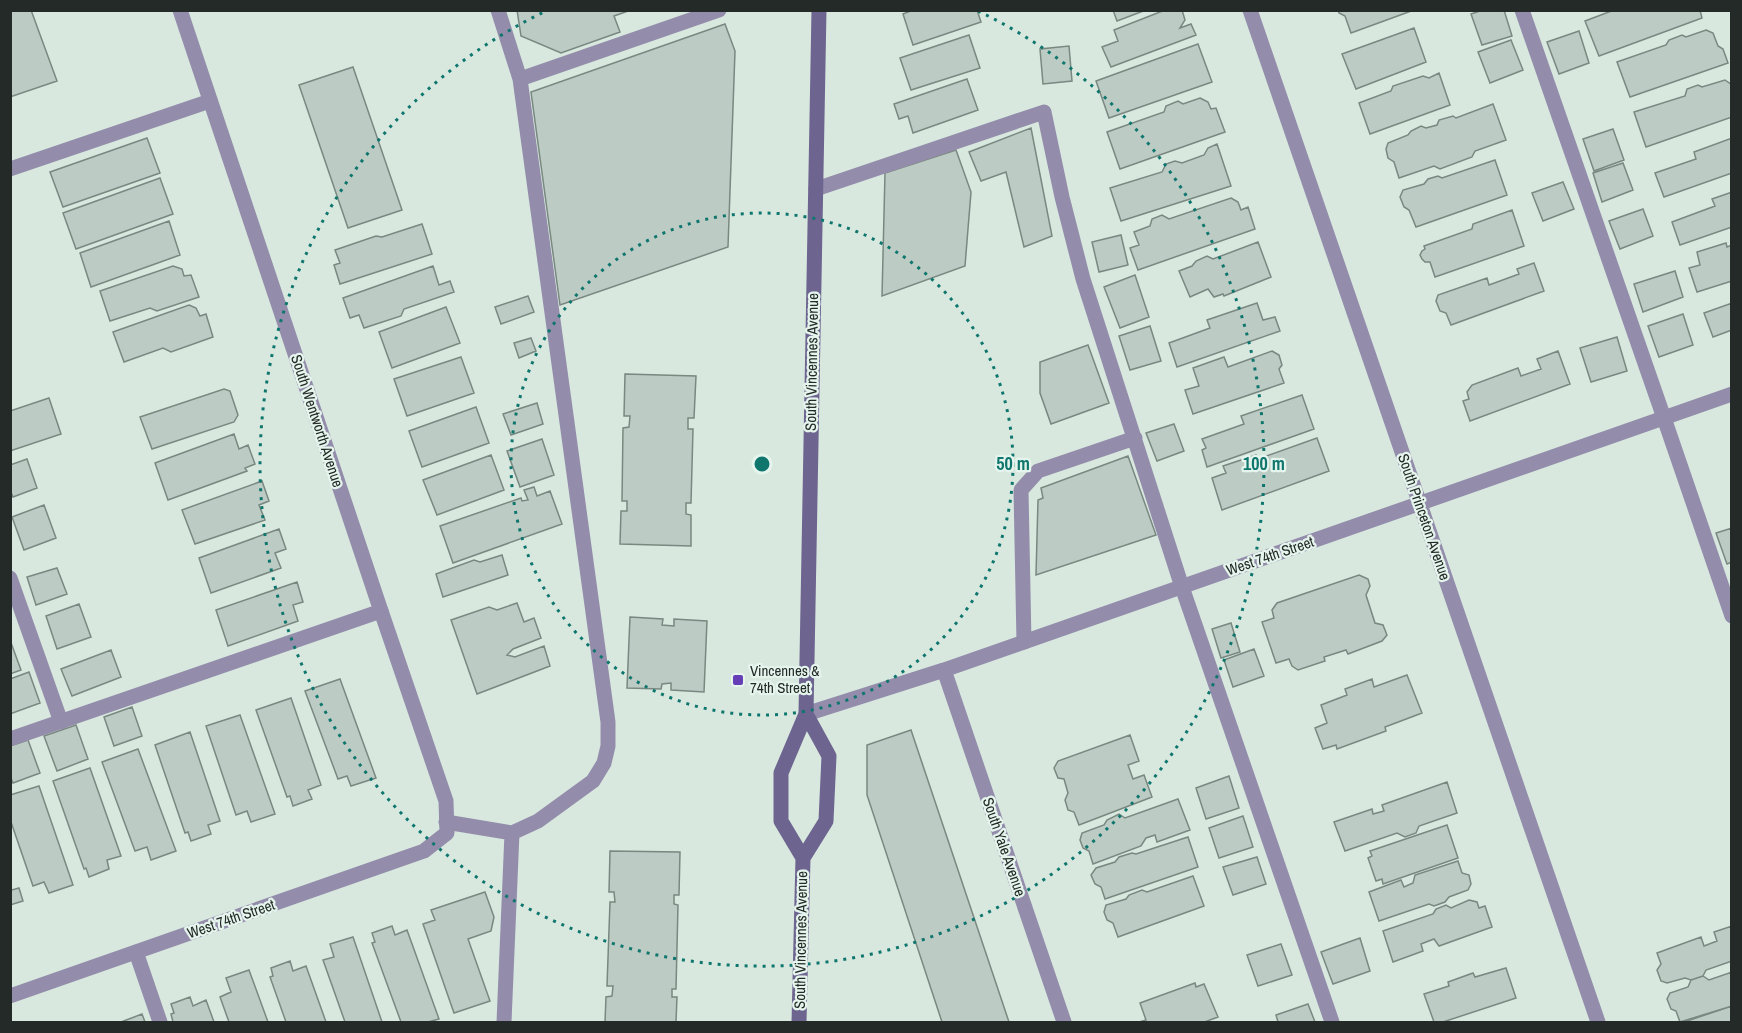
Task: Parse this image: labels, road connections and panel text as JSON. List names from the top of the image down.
{
  "streets": {
    "main road": ["South Vincennes Avenue"],
    "street": [
      "South Wentworth Avenue",
      "South Princeton Avenue",
      "West 74th Street",
      "South Yale Avenue"
    ]
  },
  "crossings": [
    ["South Vincennes Avenue", "West 74th Street"],
    ["South Wentworth Avenue", "West 74th Street"],
    ["South Princeton Avenue", "West 74th Street"],
    ["West 74th Street", "South Yale Avenue"]
  ],
  "places": {
    "transit": ["Vincennes & 74th Street"]
  },
  "rings": ["50 m", "100 m"]
}
